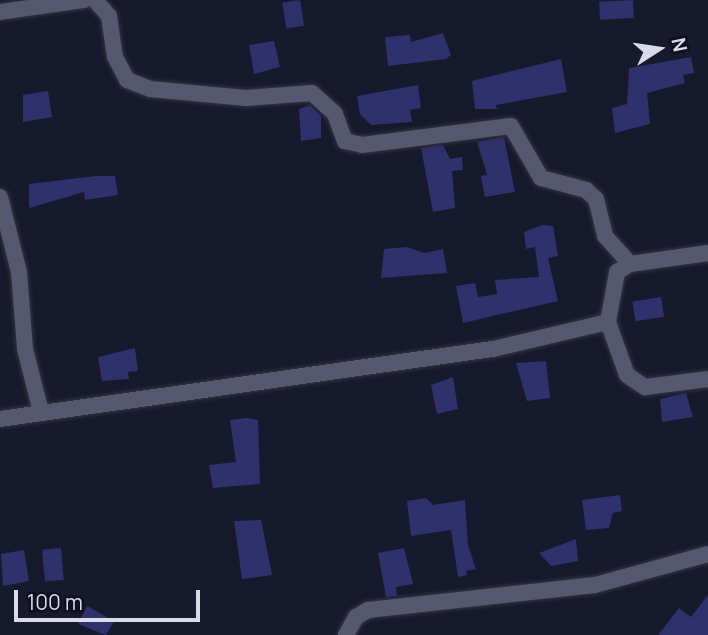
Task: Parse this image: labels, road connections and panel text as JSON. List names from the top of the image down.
{
  "scale_bar": "100 m",
  "north": "right"
}
